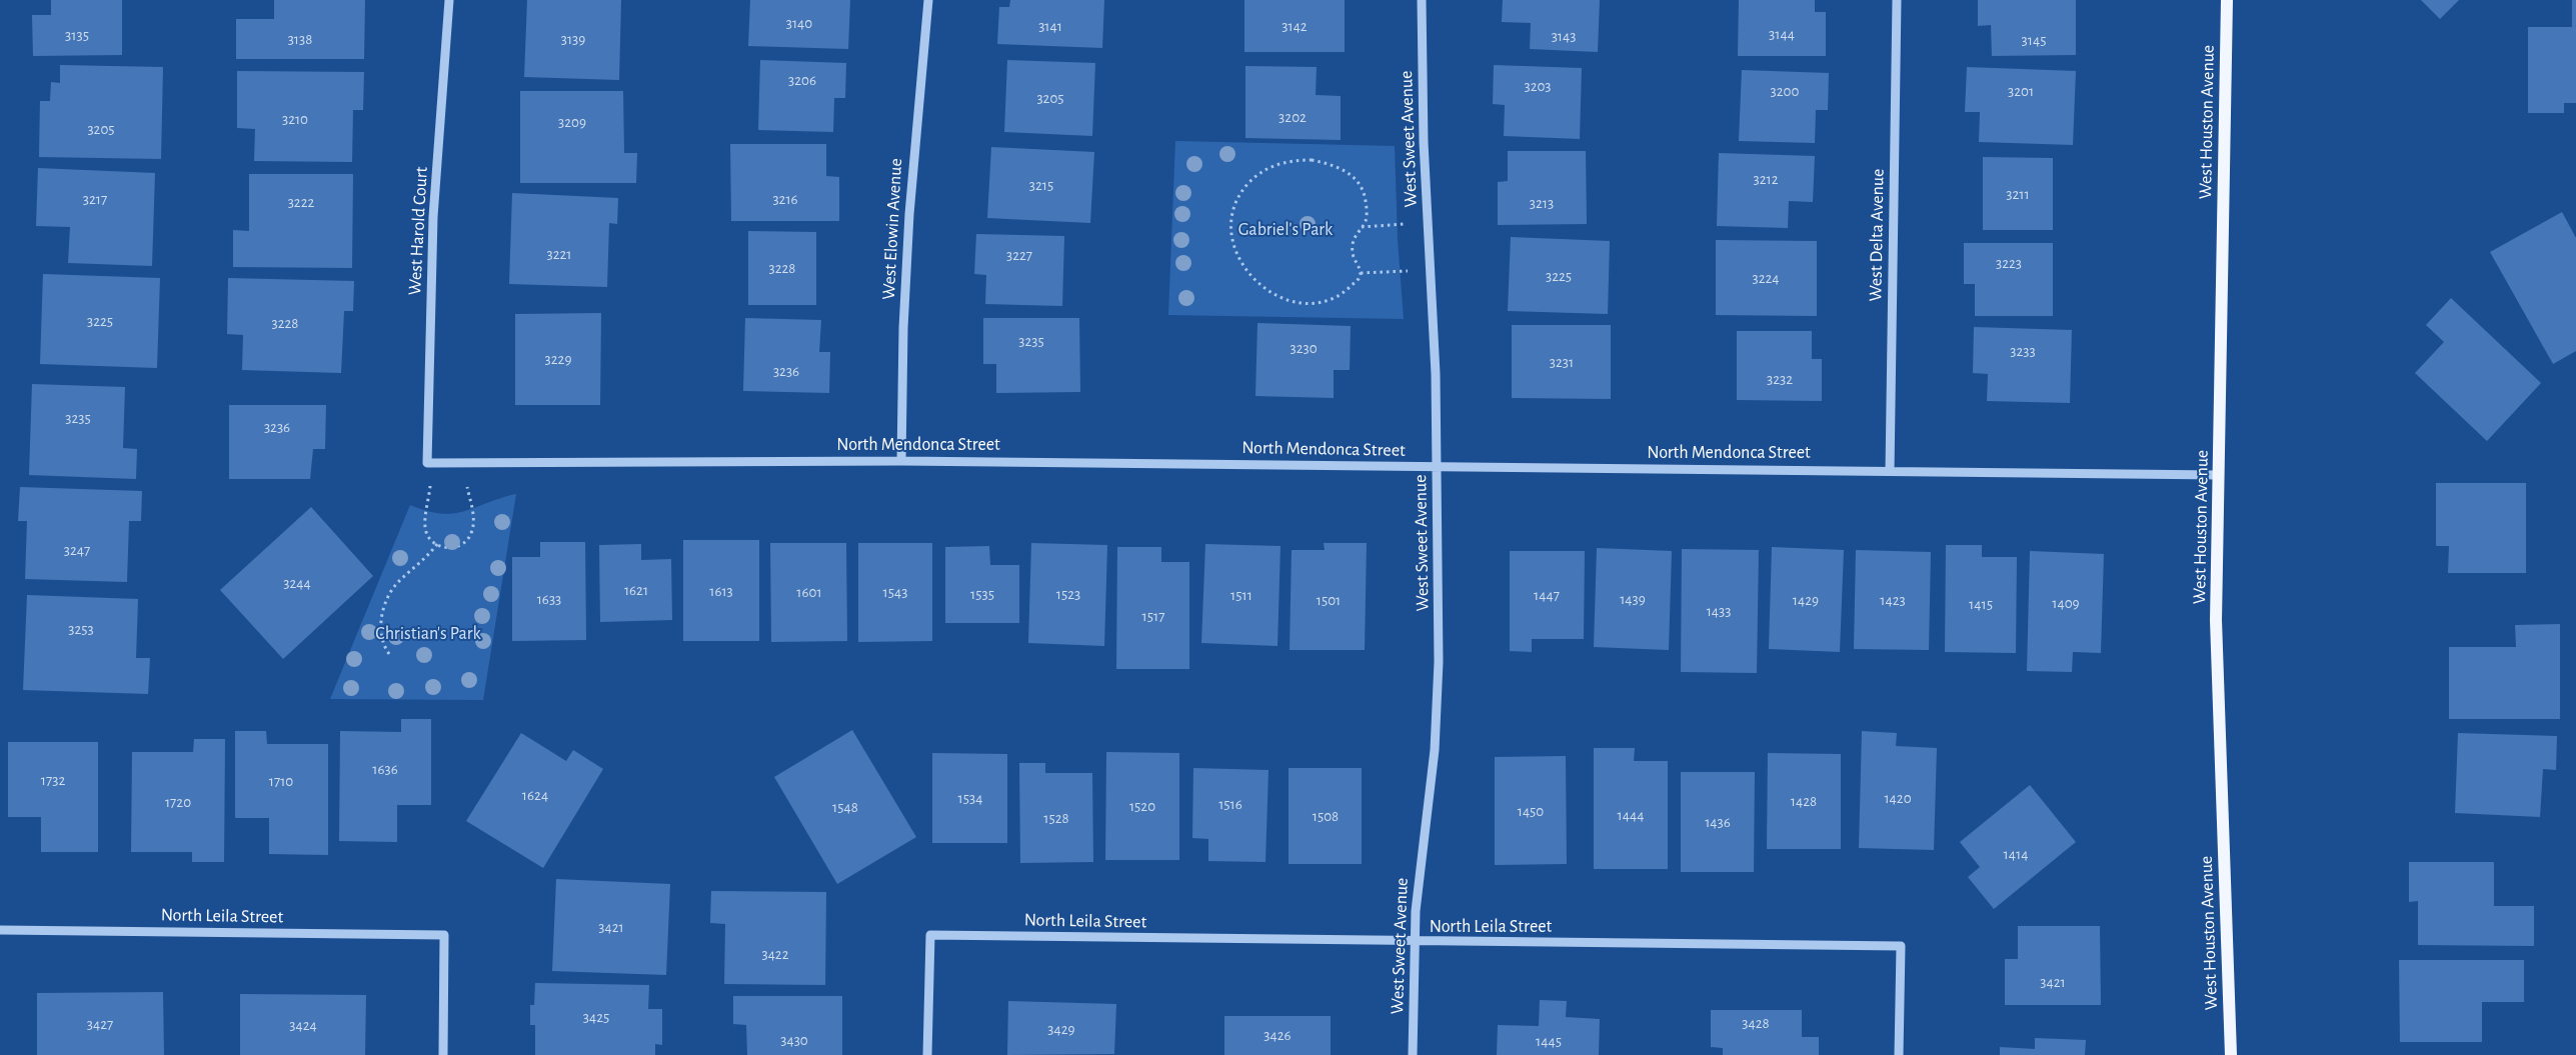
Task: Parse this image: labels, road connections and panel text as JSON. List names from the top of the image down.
{
  "streets": {
    "main road": ["West Houston Avenue"],
    "street": [
      "West Sweet Avenue",
      "West Elowin Avenue",
      "West Harold Court",
      "West Delta Avenue",
      "North Mendonca Street",
      "North Leila Street"
    ]
  },
  "crossings": [
    ["West Houston Avenue", "North Mendonca Street"],
    ["West Sweet Avenue", "North Mendonca Street"],
    ["West Sweet Avenue", "North Leila Street"],
    ["West Elowin Avenue", "North Mendonca Street"],
    ["West Harold Court", "North Mendonca Street"],
    ["West Delta Avenue", "North Mendonca Street"]
  ],
  "parks": ["Gabriel's Park", "Christian's Park"],
  "house_numbers": [
    "3140",
    "3141",
    "3142",
    "3144",
    "3135",
    "3143",
    "3138",
    "3139",
    "3145",
    "3206",
    "3203",
    "3200",
    "3201",
    "3205",
    "3202",
    "3210",
    "3209",
    "3205",
    "3212",
    "3215",
    "3211",
    "3217",
    "3216",
    "3222",
    "3213",
    "3221",
    "3227",
    "3223",
    "3228",
    "3225",
    "3224",
    "3225",
    "3228",
    "3235",
    "3230",
    "3233",
    "3229",
    "3231",
    "3236",
    "3232",
    "3235",
    "3236",
    "3247",
    "3244",
    "1621",
    "1613",
    "1601",
    "1543",
    "1535",
    "1523",
    "1511",
    "1447",
    "1633",
    "1439",
    "1501",
    "1429",
    "1423",
    "1409",
    "1415",
    "1433",
    "1517",
    "3253",
    "1636",
    "1732",
    "1710",
    "1624",
    "1534",
    "1420",
    "1428",
    "1720",
    "1516",
    "1520",
    "1548",
    "1450",
    "1444",
    "1508",
    "1528",
    "1436",
    "1414",
    "3421",
    "3422",
    "3421",
    "3425",
    "3428",
    "3427",
    "3424",
    "3429",
    "3426",
    "3430",
    "1445"
  ]
}
